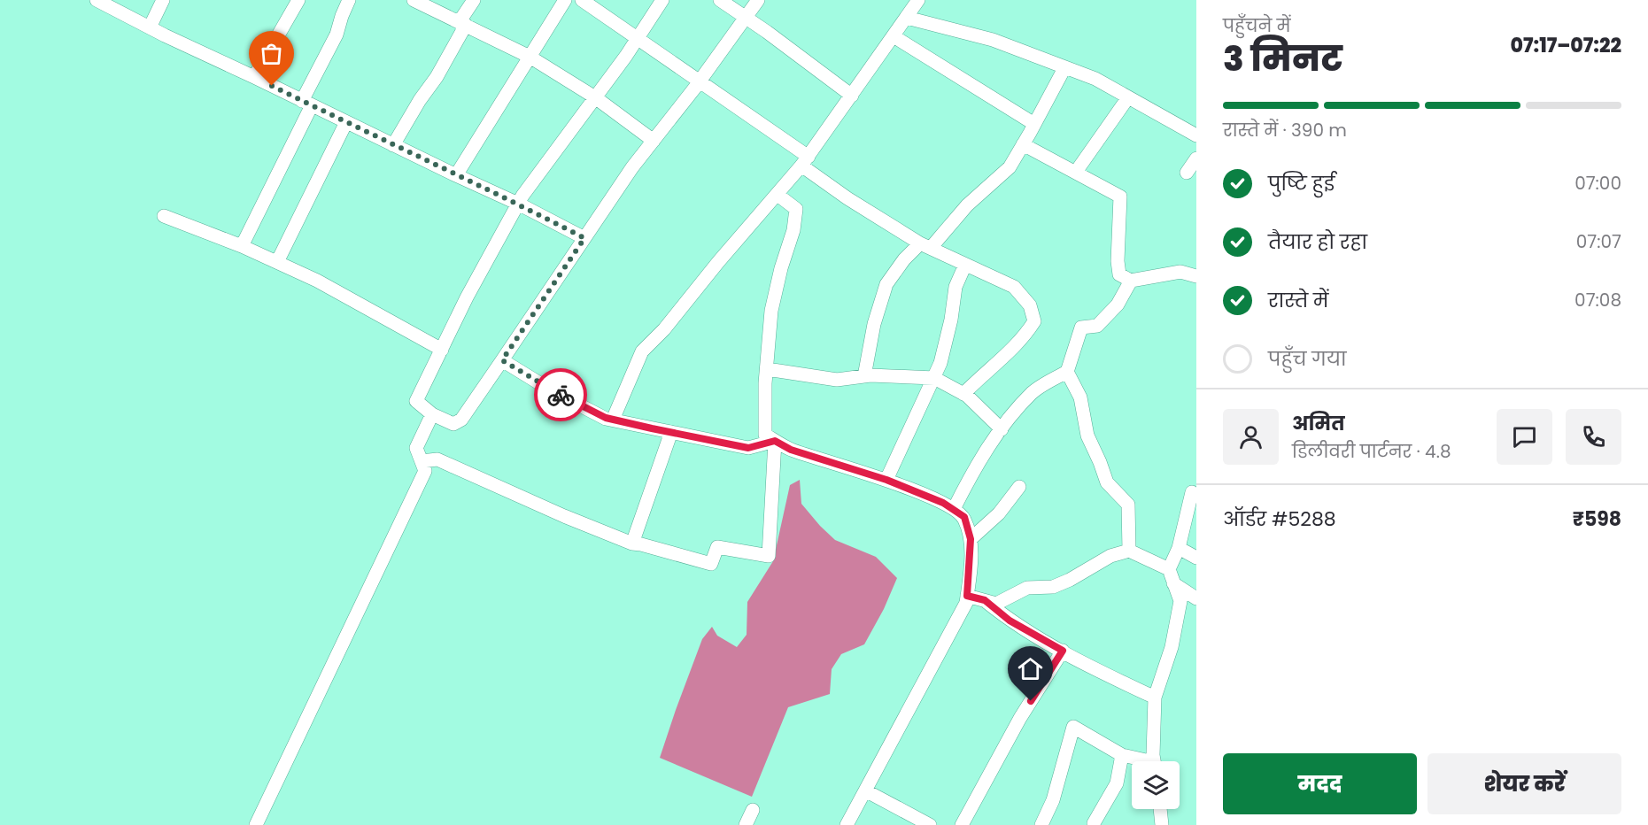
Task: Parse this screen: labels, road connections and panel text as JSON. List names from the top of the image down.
{
  "page": {
    "heading": ["3 मिनट", "पहुँचने में", "07:17–07:22"],
    "panel": [
      "अमित",
      "डिलीवरी पार्टनर · 4.8",
      "ऑर्डर #5288",
      "₹598"
    ],
    "bar": "रास्ते में · 390 m",
    "list": [
      ["पुष्टि हुई", "07:00"],
      ["तैयार हो रहा", "07:07"],
      ["रास्ते में", "07:08"],
      "पहुँच गया"
    ],
    "buttons": ["मदद", "शेयर करें"]
  }
}
